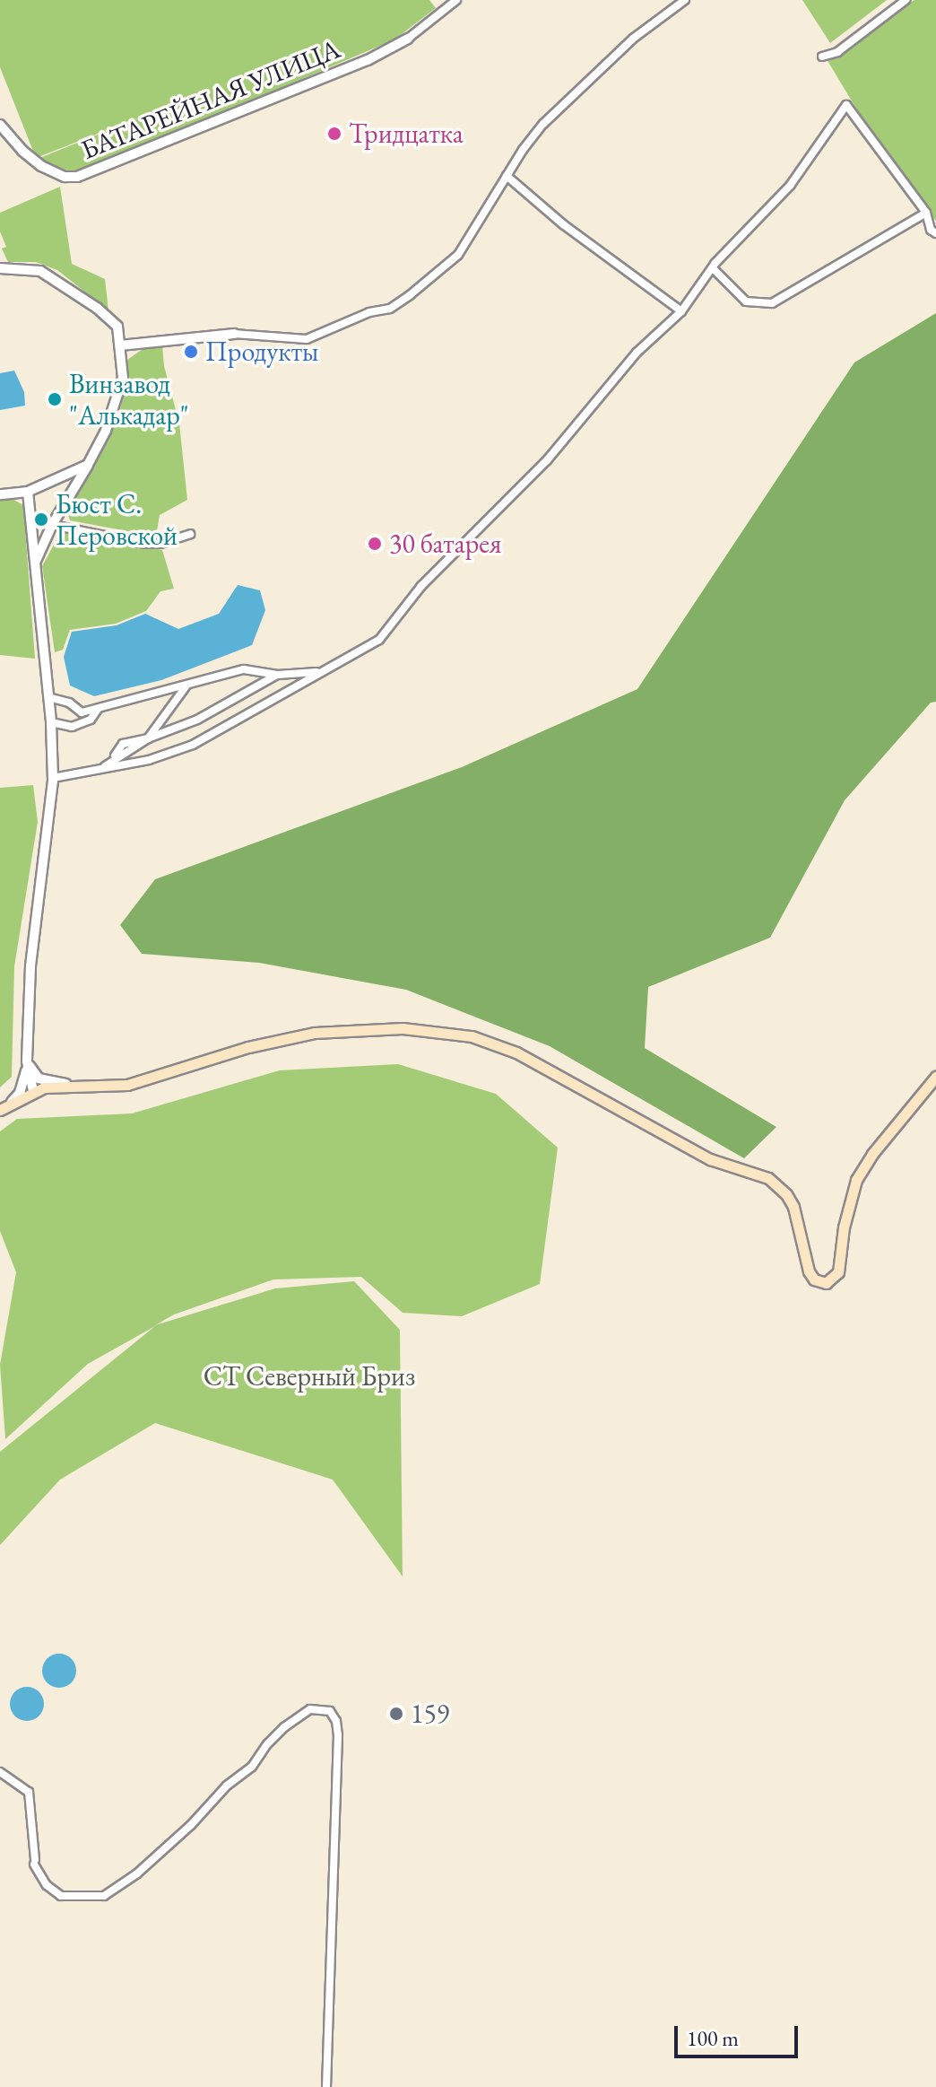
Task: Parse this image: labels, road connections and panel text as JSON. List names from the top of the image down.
{
  "streets": {
    "street": ["БАТАРЕЙНАЯ УЛИЦА"]
  },
  "parks": ["СТ Северный Бриз"],
  "places": [
    "Тридцатка",
    "Продукты",
    "Винзавод \"Алькадар\"",
    "Бюст С. Перовской",
    "30 батарея",
    "159"
  ],
  "scale_bar": "100 m"
}
